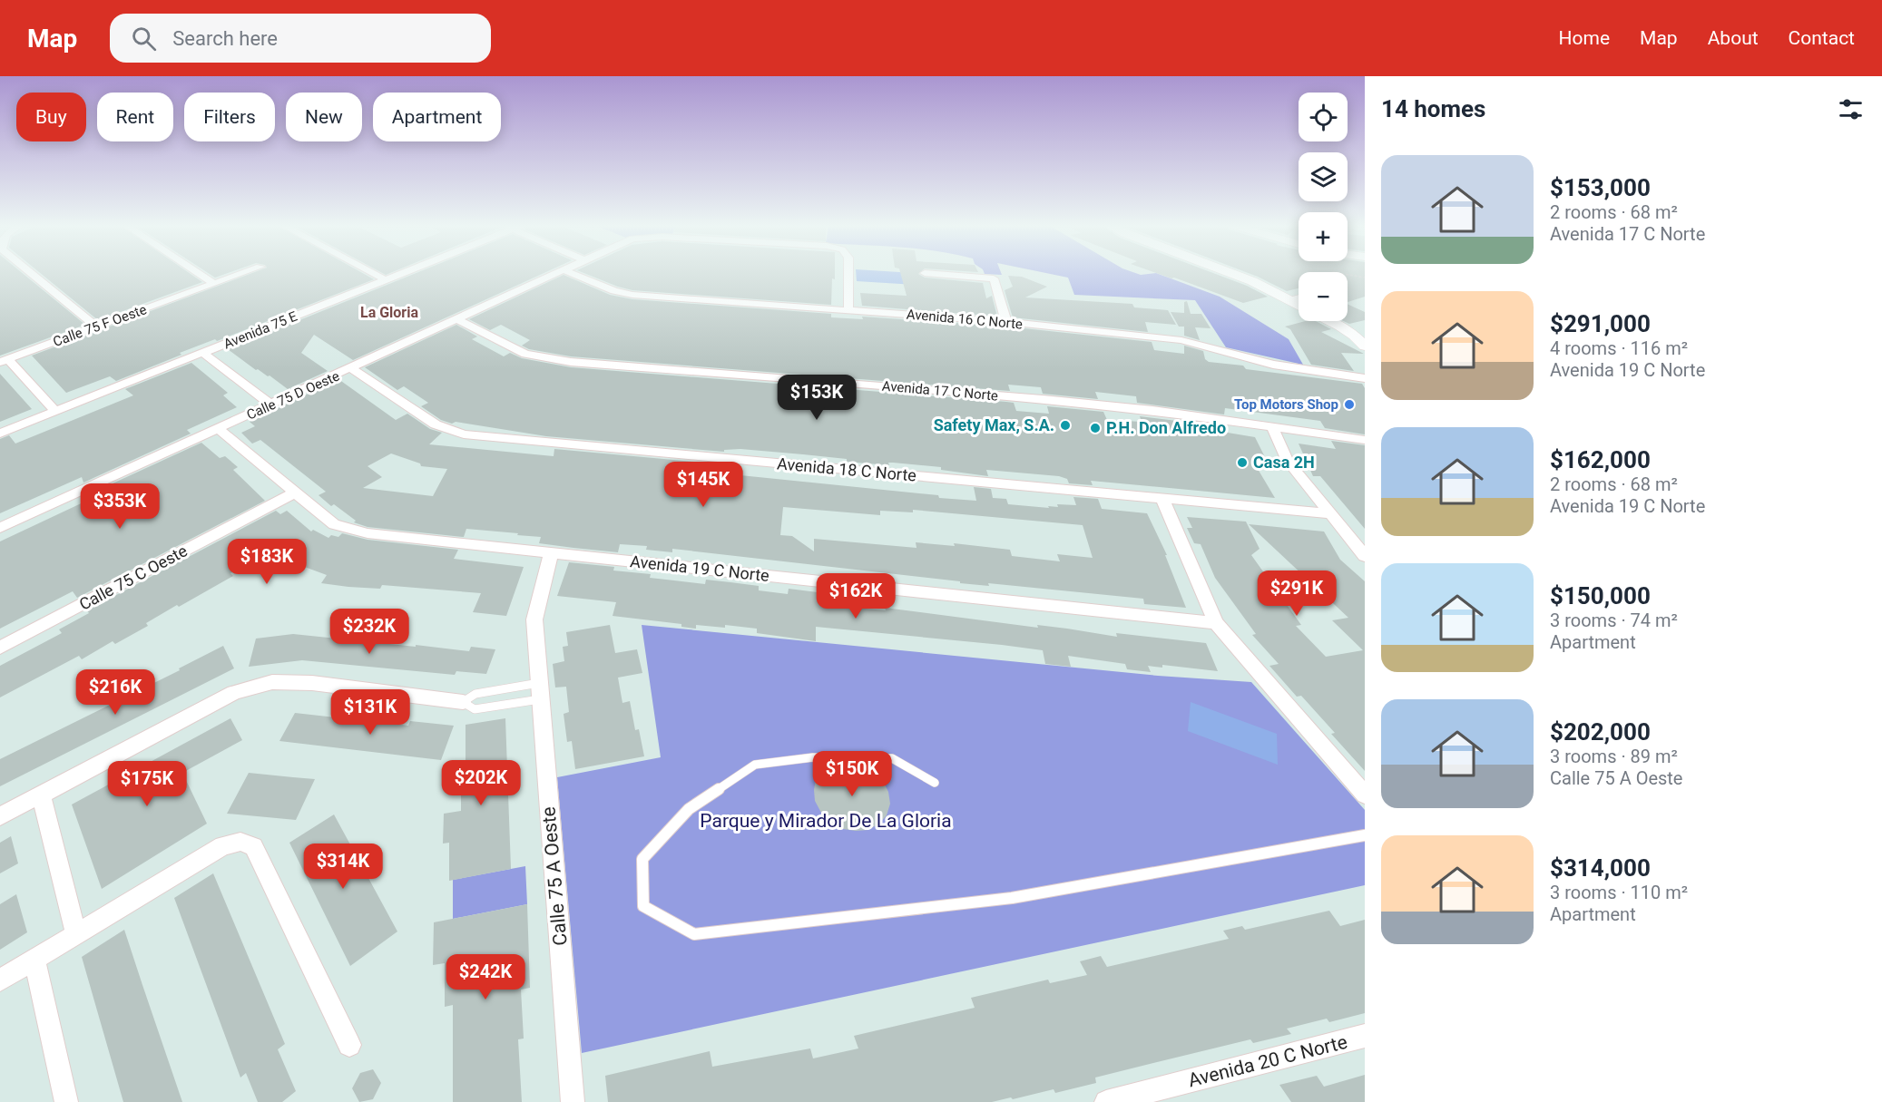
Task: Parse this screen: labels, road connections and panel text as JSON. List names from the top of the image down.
{
  "streets": {
    "street": [
      "Avenida 16 C Norte",
      "Calle 75 F Oeste",
      "Avenida 75 E",
      "Avenida 17 C Norte",
      "Calle 75 D Oeste",
      "Avenida 18 C Norte",
      "Avenida 19 C Norte",
      "Calle 75 C Oeste",
      "Calle 75 A Oeste",
      "Avenida 20 C Norte"
    ]
  },
  "crossings": [
    ["Avenida 16 C Norte", "Calle 75 D Oeste"],
    ["Avenida 17 C Norte", "Calle 75 D Oeste"],
    ["Calle 75 D Oeste", "Avenida 18 C Norte"],
    ["Calle 75 D Oeste", "Avenida 19 C Norte"],
    ["Avenida 19 C Norte", "Calle 75 C Oeste"],
    ["Avenida 19 C Norte", "Calle 75 A Oeste"]
  ],
  "districts": ["La Gloria"],
  "parks": ["Parque y Mirador De La Gloria"],
  "places": [
    "Top Motors Shop",
    "Safety Max, S.A.",
    "P.H. Don Alfredo",
    "Casa 2H"
  ],
  "page": {
    "header": "Map",
    "search": "Search here",
    "nav": [
      "Home",
      "Map",
      "About",
      "Contact"
    ],
    "heading": "14 homes",
    "map_buttons": ["+", "−"],
    "chip": [
      "Buy",
      "Rent",
      "Filters",
      "New",
      "Apartment"
    ],
    "list": [
      {
        "name": "$153,000",
        "note": "2 rooms · 68 m² · Avenida 17 C Norte"
      },
      {
        "name": "$291,000",
        "note": "4 rooms · 116 m² · Avenida 19 C Norte"
      },
      {
        "name": "$162,000",
        "note": "2 rooms · 68 m² · Avenida 19 C Norte"
      },
      {
        "name": "$150,000",
        "note": "3 rooms · 74 m² · Apartment"
      },
      {
        "name": "$202,000",
        "note": "3 rooms · 89 m² · Calle 75 A Oeste"
      },
      {
        "name": "$314,000",
        "note": "3 rooms · 110 m² · Apartment"
      }
    ],
    "price": [
      "$153K",
      "$145K",
      "$353K",
      "$183K",
      "$291K",
      "$162K",
      "$232K",
      "$216K",
      "$131K",
      "$150K",
      "$202K",
      "$175K",
      "$314K",
      "$242K"
    ]
  }
}
